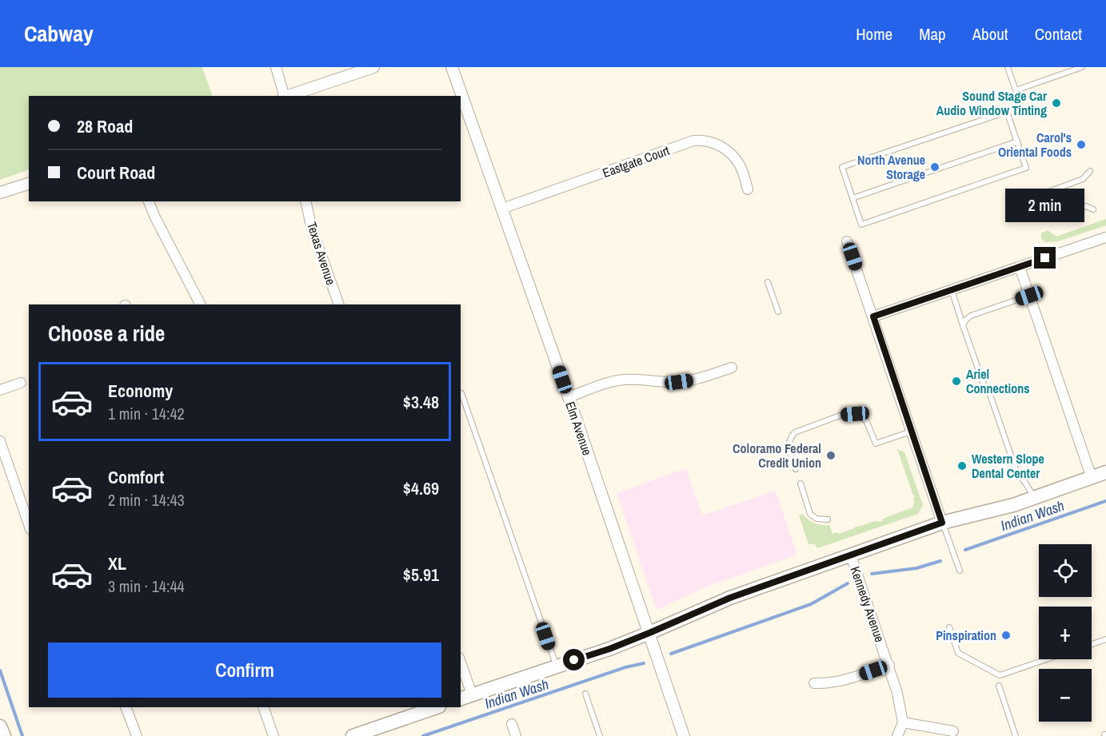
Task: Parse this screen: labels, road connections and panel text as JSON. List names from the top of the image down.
{
  "streets": {
    "street": [
      "Eastgate Court",
      "Texas Avenue",
      "Elm Avenue",
      "Kennedy Avenue"
    ]
  },
  "crossings": [
    ["Eastgate Court", "Elm Avenue"]
  ],
  "water": ["Indian Wash"],
  "places": [
    "Sound Stage Car Audio Window Tinting",
    "Carol's Oriental Foods",
    "North Avenue Storage",
    "Ariel Connections",
    "Coloramo Federal Credit Union",
    "Western Slope Dental Center",
    "Pinspiration"
  ],
  "page": {
    "header": "Cabway",
    "nav": [
      "Home",
      "Map",
      "About",
      "Contact"
    ],
    "banner": ["28 Road", "Court Road"],
    "bubble": "2 min",
    "heading": "Choose a ride",
    "list": [
      {
        "name": "Economy",
        "note": "1 min · 14:42",
        "value": "$3.48"
      },
      {
        "name": "Comfort",
        "note": "2 min · 14:43",
        "value": "$4.69"
      },
      {
        "name": "XL",
        "note": "3 min · 14:44",
        "value": "$5.91"
      }
    ],
    "map_buttons": ["+", "−"],
    "buttons": "Confirm"
  }
}
